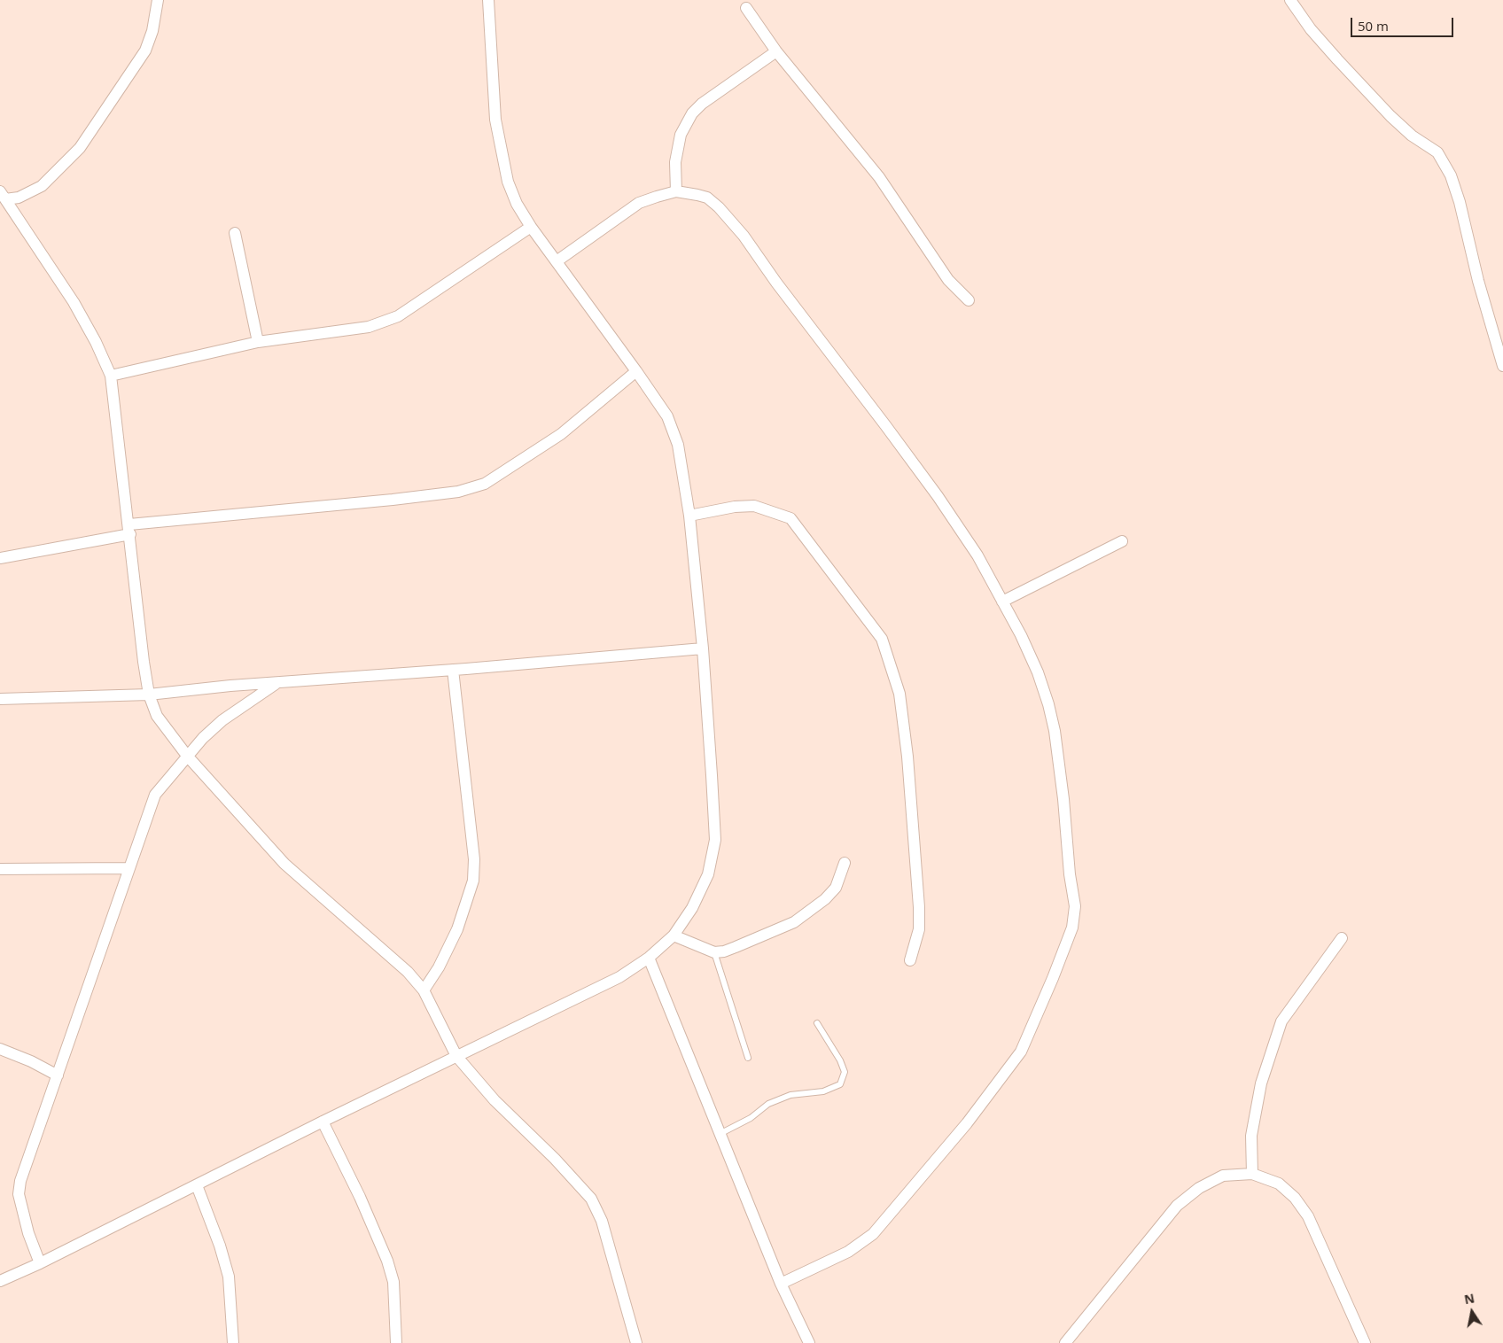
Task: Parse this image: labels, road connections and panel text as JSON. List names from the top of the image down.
{
  "scale_bar": "50 m",
  "north": "top"
}
